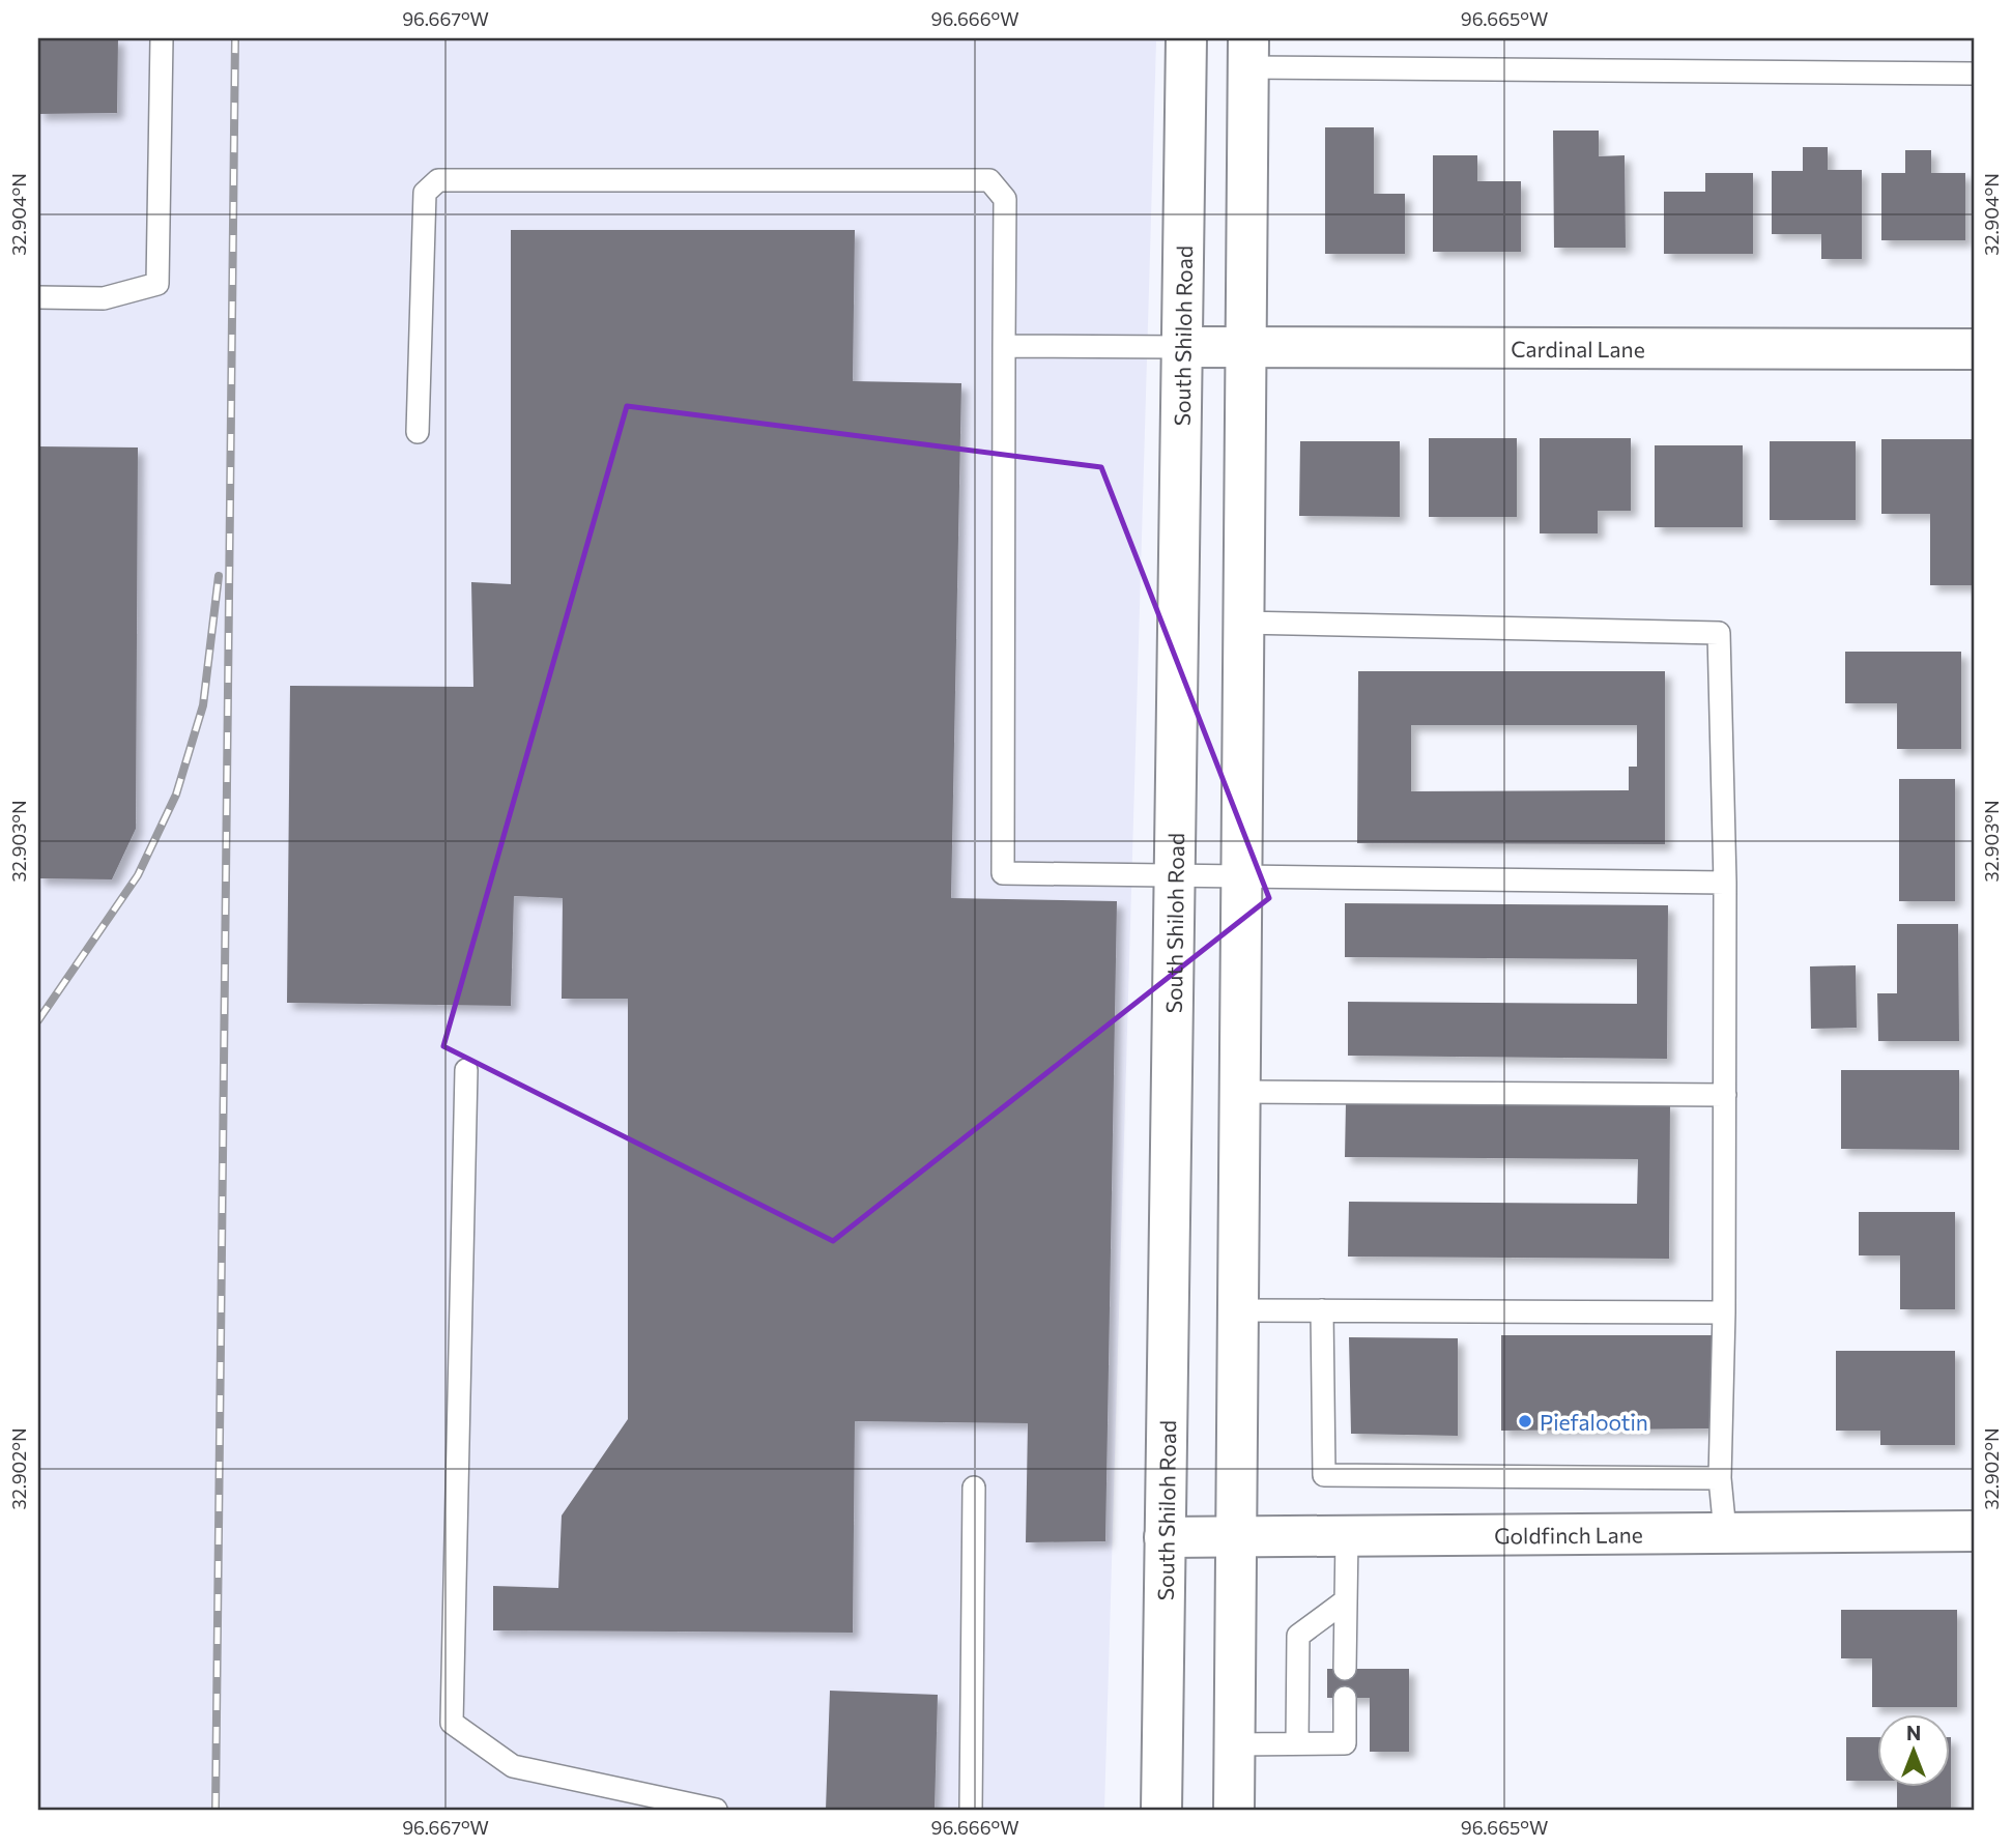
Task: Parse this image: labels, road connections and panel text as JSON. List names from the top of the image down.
{
  "streets": {
    "main road": ["South Shiloh Road", "Cardinal Lane", "Goldfinch Lane"]
  },
  "crossings": [
    ["South Shiloh Road", "Cardinal Lane"],
    ["South Shiloh Road", "Goldfinch Lane"]
  ],
  "places": ["Piefalootin"],
  "north": "top",
  "coordinates": [
    "96.667°W",
    "96.666°W",
    "96.665°W",
    "32.904°N",
    "32.903°N",
    "32.902°N"
  ]
}
